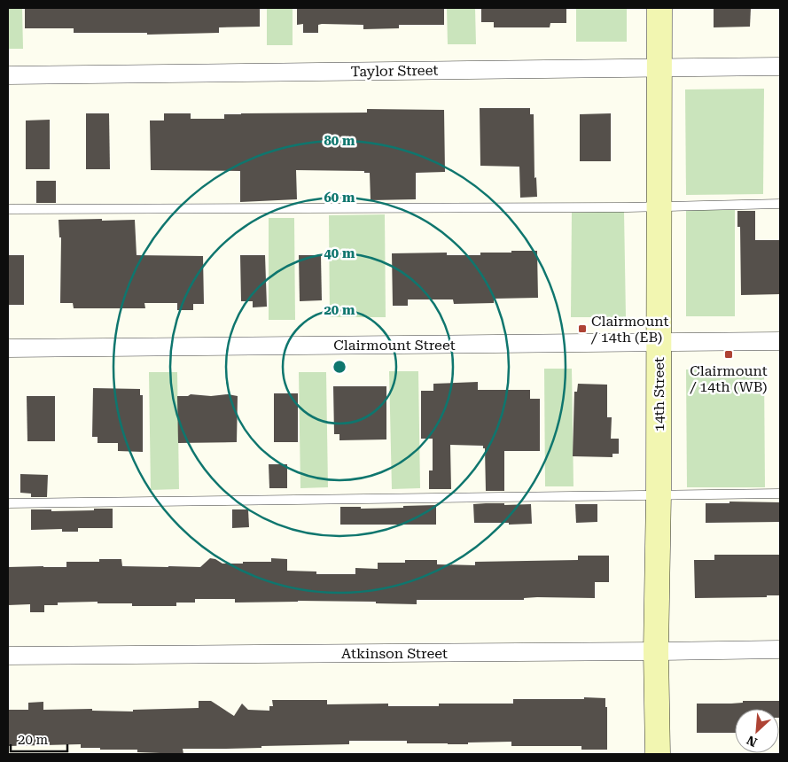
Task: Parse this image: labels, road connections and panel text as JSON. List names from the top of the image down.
{
  "streets": {
    "street": [
      "Taylor Street",
      "Clairmount Street",
      "14th Street",
      "Atkinson Street"
    ]
  },
  "crossings": [
    ["Taylor Street", "14th Street"],
    ["Clairmount Street", "14th Street"],
    ["14th Street", "Atkinson Street"]
  ],
  "places": {
    "transit": ["Clairmount / 14th (EB)", "Clairmount / 14th (WB)"]
  },
  "scale_bar": "20 m",
  "north": "bottom left",
  "rings": [
    "80 m",
    "60 m",
    "40 m",
    "20 m"
  ]
}
